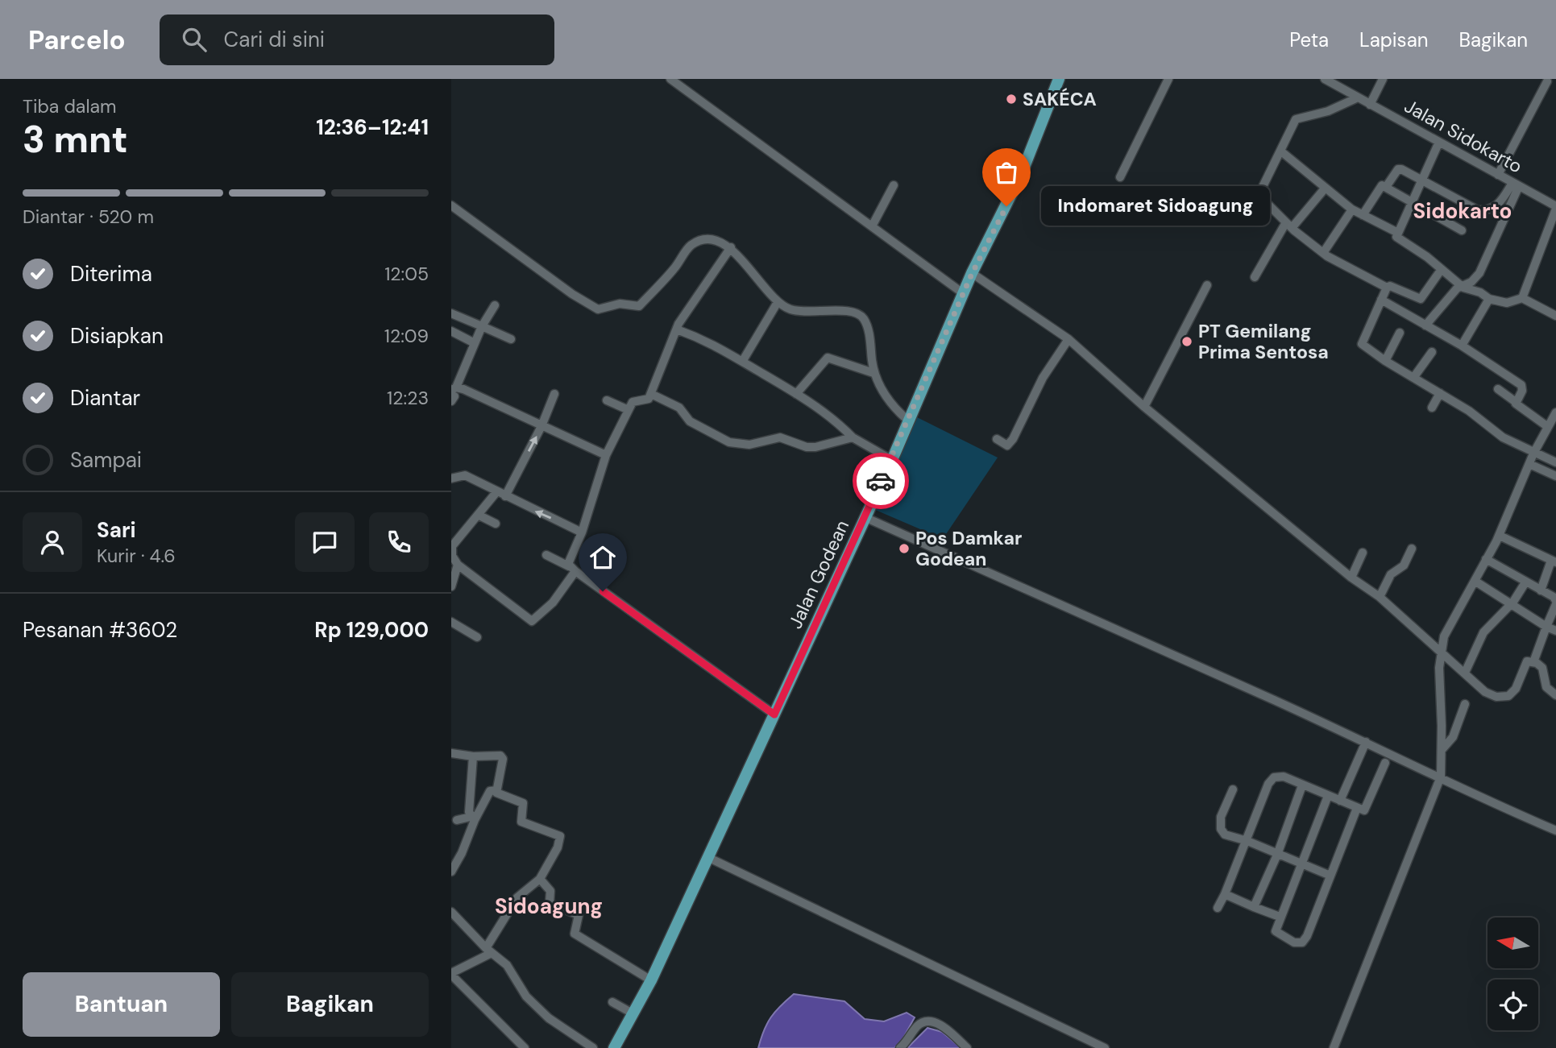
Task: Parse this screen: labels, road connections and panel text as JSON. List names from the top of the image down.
{
  "streets": {
    "main road": ["Jalan Godean"],
    "street": ["Jalan Sidokarto"]
  },
  "districts": ["Sidokarto", "Sidoagung"],
  "places": [
    "SAKÉCA",
    "Indomaret Sidoagung",
    "PT Gemilang Prima Sentosa",
    "Pos Damkar Godean"
  ],
  "north": "left",
  "page": {
    "header": "Parcelo",
    "search": "Cari di sini",
    "nav": ["Peta", "Lapisan", "Bagikan"],
    "heading": ["3 mnt", "Tiba dalam", "12:36–12:41"],
    "panel": [
      "Sari",
      "Kurir · 4.6",
      "Pesanan #3602",
      "Rp 129,000"
    ],
    "bar": "Diantar · 520 m",
    "bubble": "Indomaret Sidoagung",
    "list": [
      ["Diterima", "12:05"],
      ["Disiapkan", "12:09"],
      ["Diantar", "12:23"],
      "Sampai"
    ],
    "buttons": ["Bantuan", "Bagikan"]
  }
}
